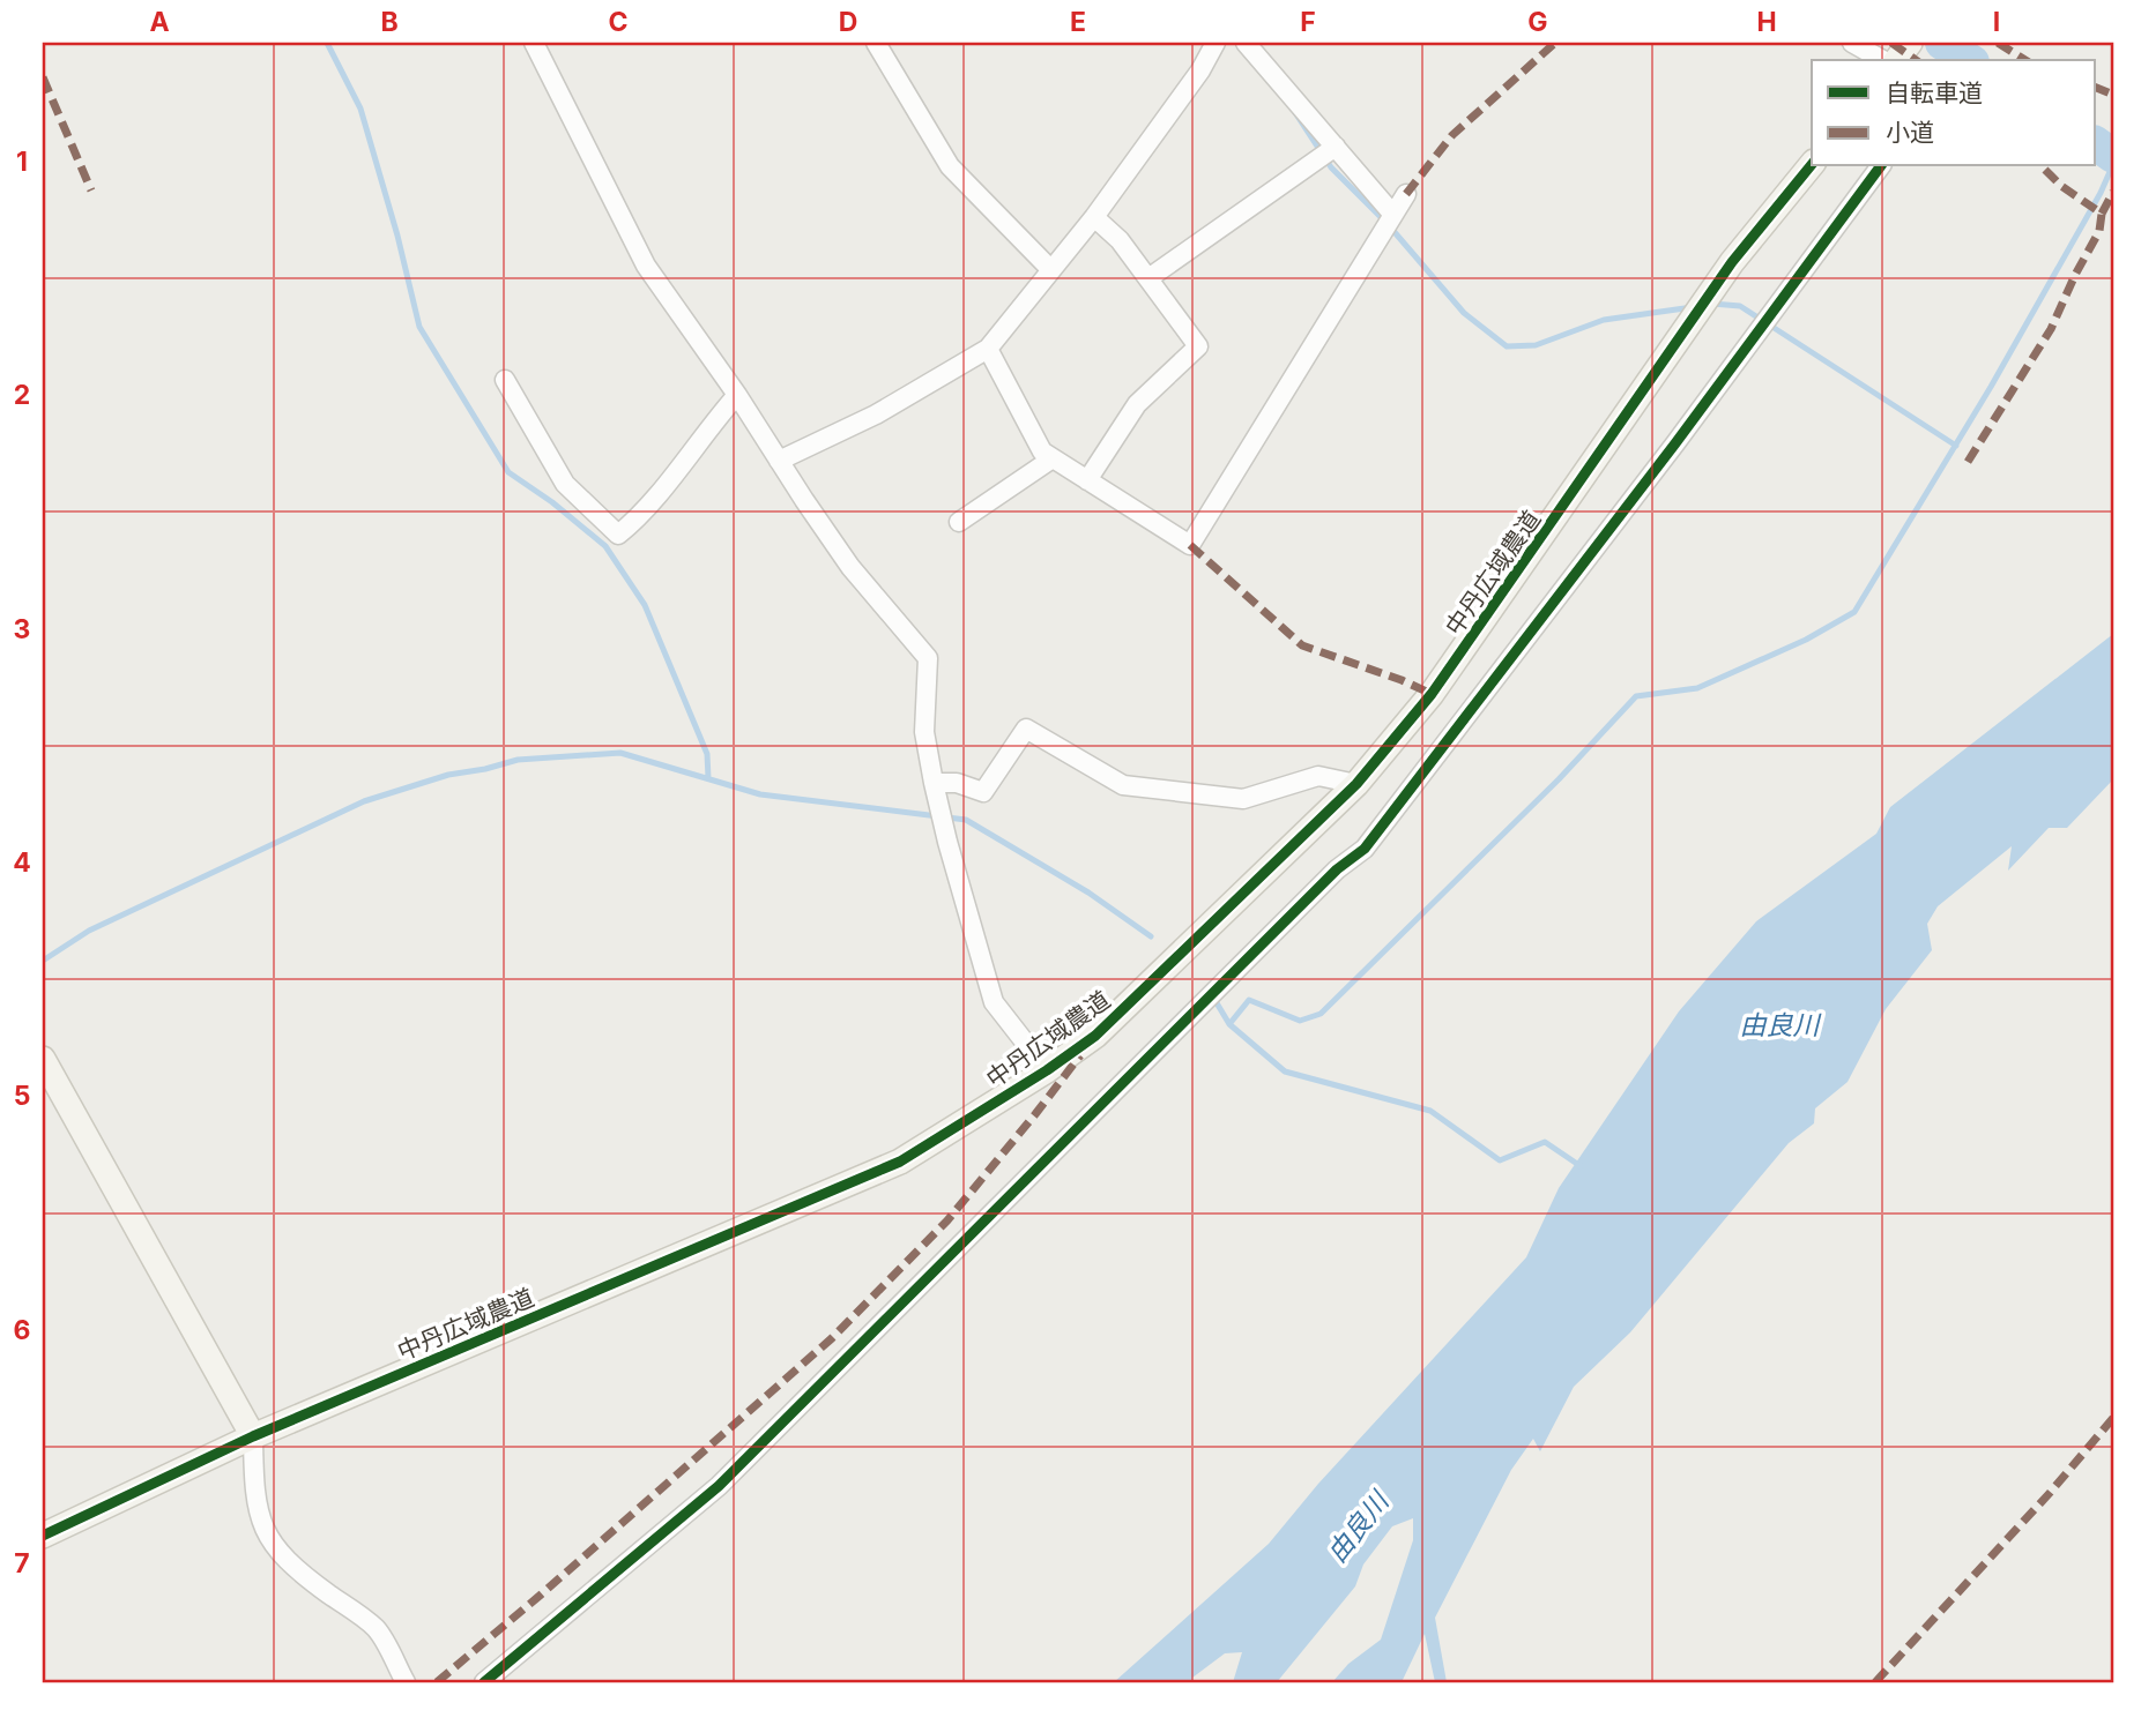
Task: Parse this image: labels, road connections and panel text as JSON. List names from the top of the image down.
{
  "streets": {
    "street": ["中丹広域農道"]
  },
  "water": ["由良川"],
  "legend": ["自転車道", "小道"],
  "grid": {
    "columns": [
      "A",
      "B",
      "C",
      "D",
      "E",
      "F",
      "G",
      "H",
      "I"
    ],
    "rows": [
      "1",
      "2",
      "3",
      "4",
      "5",
      "6",
      "7"
    ]
  }
}
